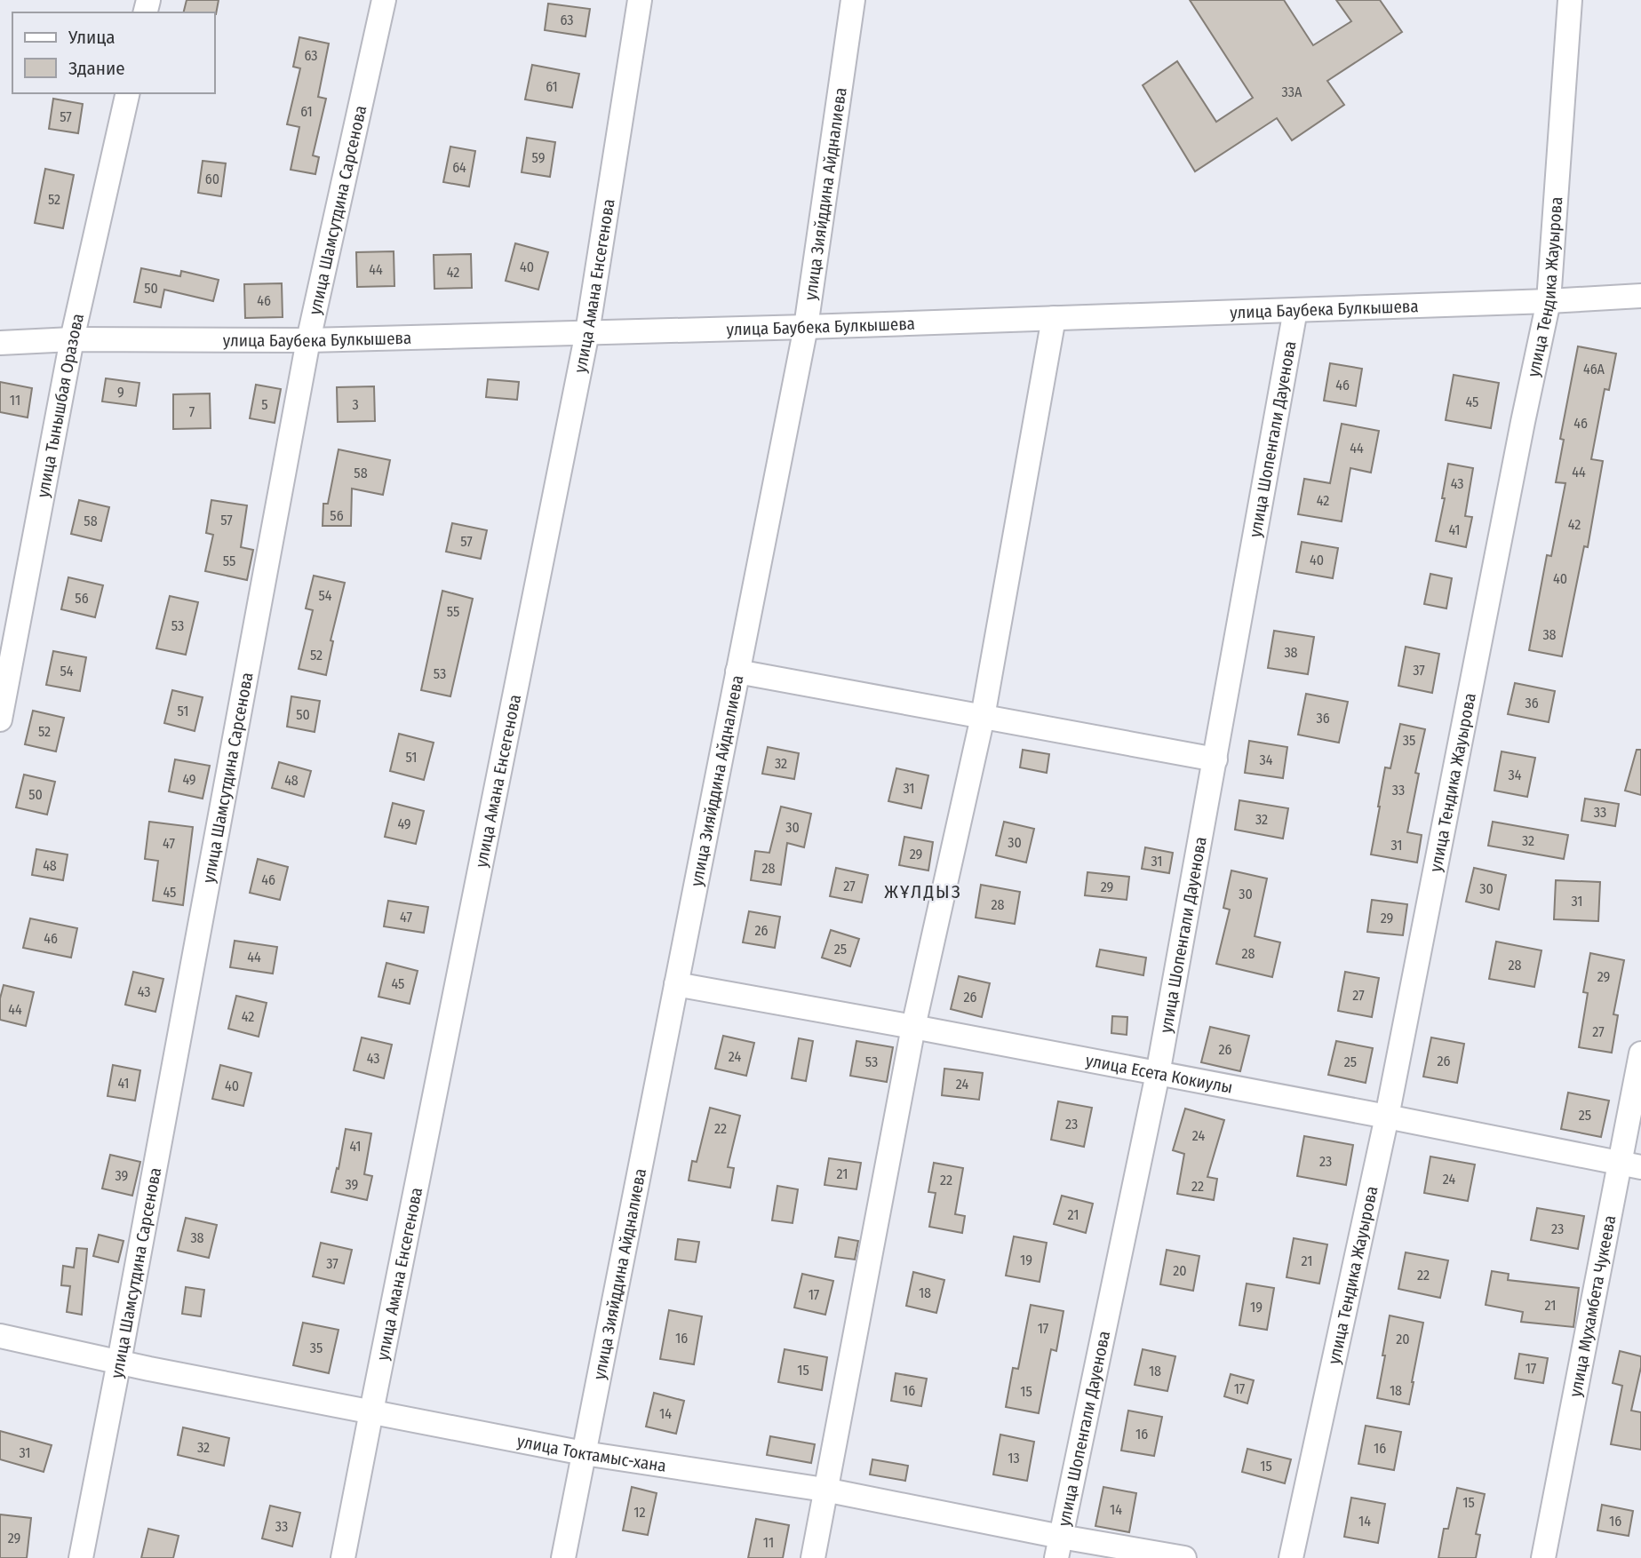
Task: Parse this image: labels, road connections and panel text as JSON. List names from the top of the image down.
{
  "streets": {
    "street": [
      "улица Зияйддина Айдналиева",
      "улица Шамсутдина Сарсенова",
      "улица Амана Енсегенова",
      "улица Тендика Жауырова",
      "улица Баубека Булкышева",
      "улица Тынышбая Оразова",
      "улица Шопенгали Дауенова",
      "улица Есета Кокиулы",
      "улица Мухамбета Чукеева",
      "улица Токтамыс-хана"
    ]
  },
  "crossings": [
    ["улица Зияйддина Айдналиева", "улица Баубека Булкышева"],
    ["улица Зияйддина Айдналиева", "улица Есета Кокиулы"],
    ["улица Зияйддина Айдналиева", "улица Токтамыс-хана"],
    ["улица Шамсутдина Сарсенова", "улица Баубека Булкышева"],
    ["улица Шамсутдина Сарсенова", "улица Токтамыс-хана"],
    ["улица Амана Енсегенова", "улица Баубека Булкышева"],
    ["улица Амана Енсегенова", "улица Токтамыс-хана"],
    ["улица Тендика Жауырова", "улица Баубека Булкышева"],
    ["улица Тендика Жауырова", "улица Есета Кокиулы"],
    ["улица Баубека Булкышева", "улица Тынышбая Оразова"],
    ["улица Баубека Булкышева", "улица Шопенгали Дауенова"],
    ["улица Шопенгали Дауенова", "улица Есета Кокиулы"],
    ["улица Шопенгали Дауенова", "улица Токтамыс-хана"],
    ["улица Есета Кокиулы", "улица Мухамбета Чукеева"]
  ],
  "districts": ["ЖҰЛДЫЗ"],
  "house_numbers": [
    "63",
    "63",
    "61",
    "33А",
    "61",
    "57",
    "59",
    "64",
    "60",
    "52",
    "40",
    "44",
    "42",
    "50",
    "46",
    "46А",
    "46",
    "9",
    "11",
    "45",
    "5",
    "3",
    "7",
    "46",
    "44",
    "44",
    "58",
    "43",
    "42",
    "56",
    "57",
    "58",
    "42",
    "41",
    "57",
    "40",
    "55",
    "40",
    "54",
    "56",
    "55",
    "53",
    "38",
    "38",
    "52",
    "37",
    "54",
    "53",
    "36",
    "51",
    "50",
    "36",
    "52",
    "35",
    "51",
    "34",
    "32",
    "34",
    "49",
    "48",
    "31",
    "33",
    "50",
    "33",
    "32",
    "49",
    "30",
    "32",
    "30",
    "47",
    "31",
    "29",
    "31",
    "48",
    "28",
    "46",
    "27",
    "29",
    "30",
    "45",
    "30",
    "31",
    "28",
    "47",
    "29",
    "26",
    "46",
    "25",
    "28",
    "44",
    "28",
    "29",
    "45",
    "43",
    "27",
    "26",
    "44",
    "42",
    "27",
    "26",
    "24",
    "43",
    "26",
    "53",
    "25",
    "41",
    "24",
    "40",
    "25",
    "23",
    "22",
    "24",
    "41",
    "23",
    "21",
    "39",
    "24",
    "22",
    "39",
    "22",
    "21",
    "23",
    "38",
    "19",
    "21",
    "37",
    "20",
    "22",
    "18",
    "17",
    "21",
    "19",
    "17",
    "16",
    "20",
    "35",
    "17",
    "15",
    "18",
    "17",
    "16",
    "18",
    "15",
    "14",
    "16",
    "32",
    "16",
    "31",
    "13",
    "15",
    "15",
    "14",
    "12",
    "14",
    "16",
    "33",
    "29",
    "11"
  ],
  "legend": ["Улица", "Здание"]
}
